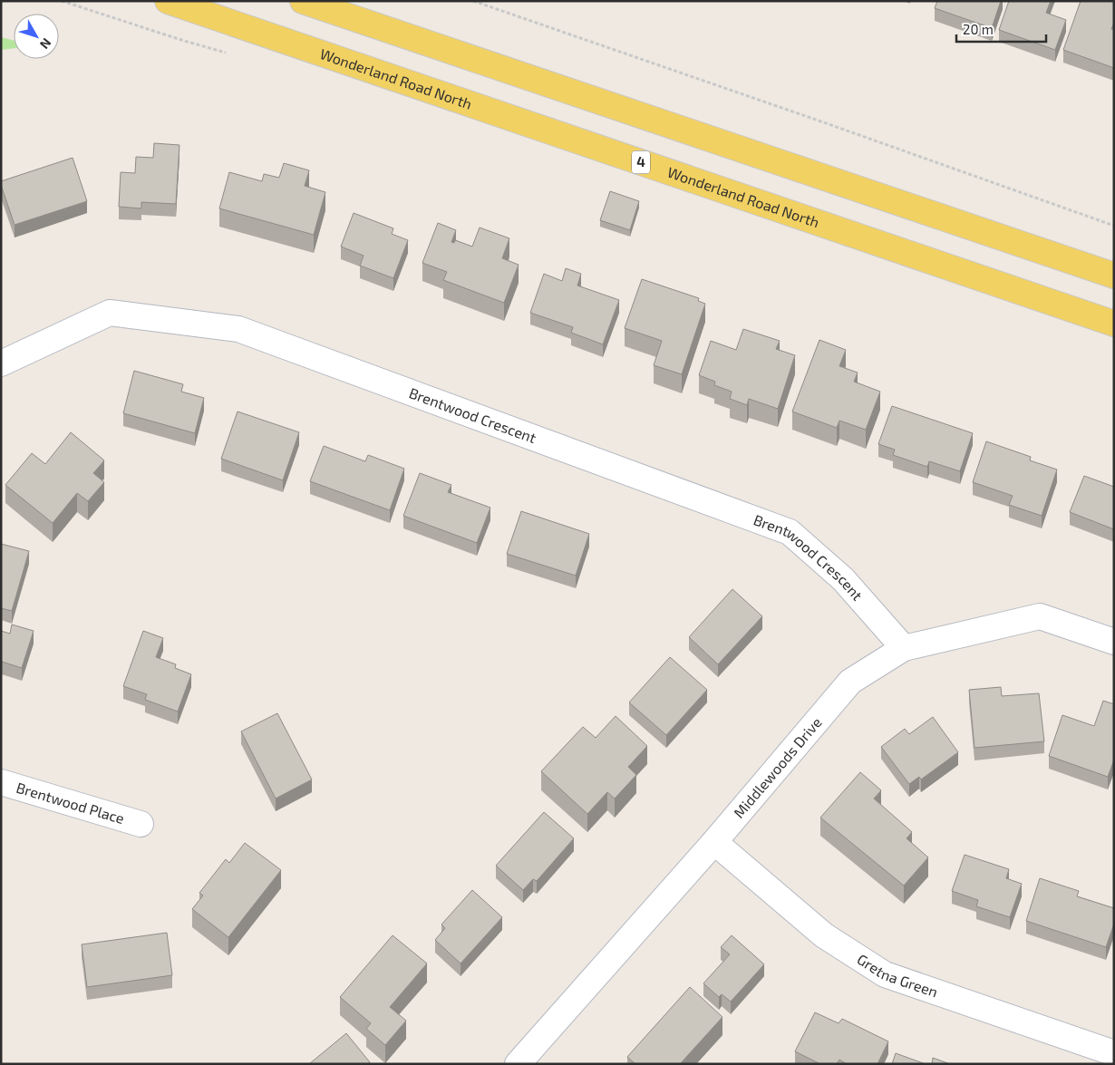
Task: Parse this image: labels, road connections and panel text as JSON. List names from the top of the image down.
{
  "streets": {
    "main road": ["Wonderland Road North", "4"],
    "street": [
      "Brentwood Crescent",
      "Middlewoods Drive",
      "Brentwood Place",
      "Gretna Green"
    ]
  },
  "crossings": [
    ["Brentwood Crescent", "Middlewoods Drive"],
    ["Middlewoods Drive", "Gretna Green"]
  ],
  "scale_bar": "20 m",
  "north": "bottom right"
}
